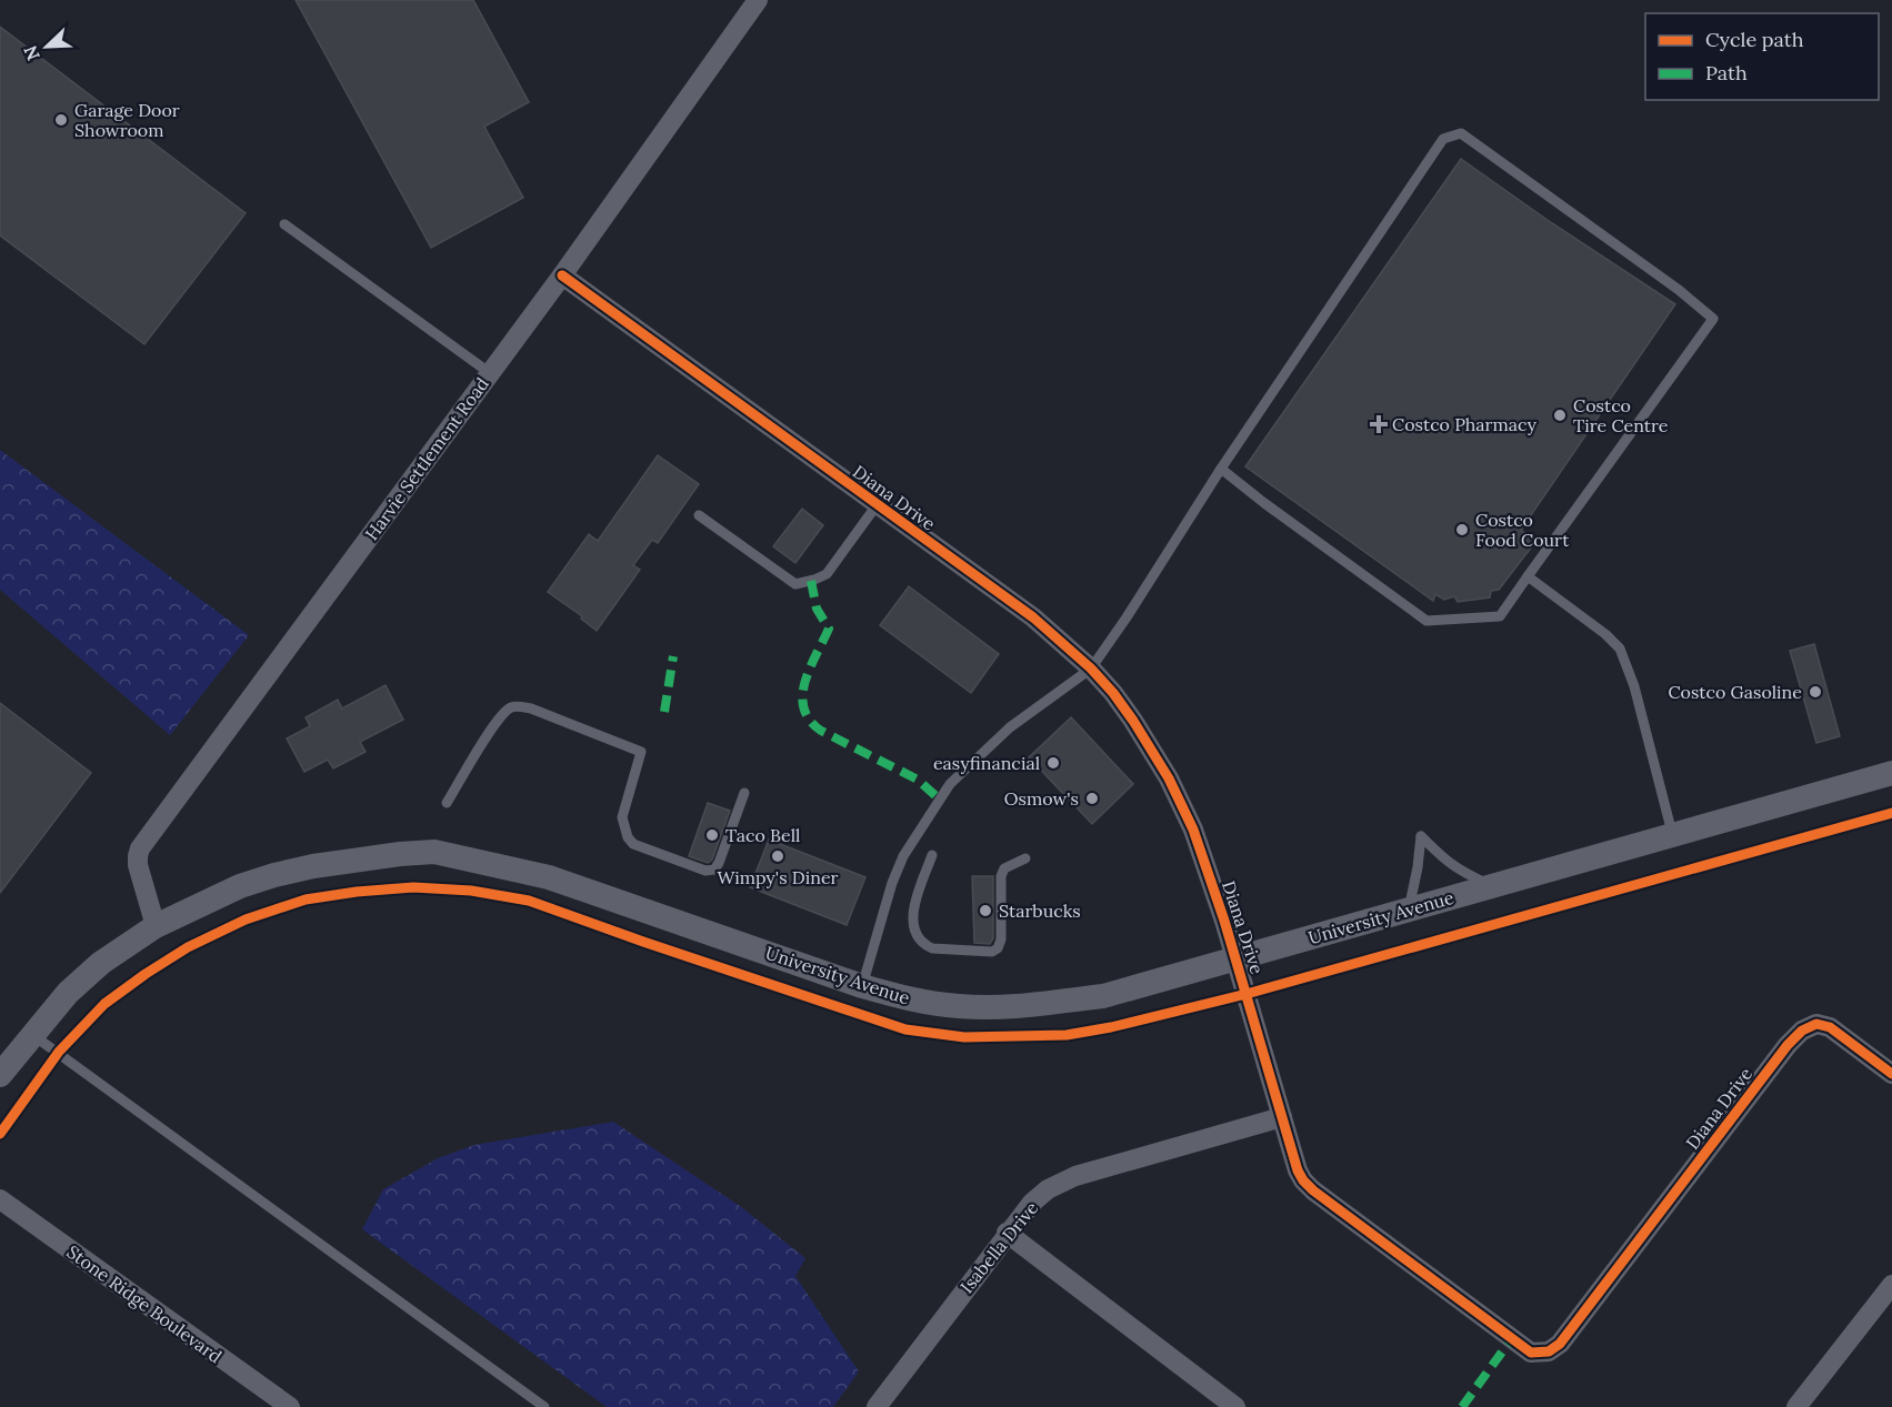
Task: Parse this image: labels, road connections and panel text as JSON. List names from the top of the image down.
{
  "streets": {
    "street": [
      "Harvie Settlement Road",
      "Diana Drive",
      "University Avenue",
      "Isabella Drive",
      "Stone Ridge Boulevard"
    ]
  },
  "crossings": [
    ["Harvie Settlement Road", "Diana Drive"],
    ["Harvie Settlement Road", "University Avenue"],
    ["Diana Drive", "University Avenue"],
    ["Diana Drive", "Isabella Drive"]
  ],
  "places": {
    "other": [
      "Garage Door Showroom",
      "Costco Tire Centre",
      "Costco Food Court",
      "Costco Gasoline",
      "easyfinancial",
      "Osmow's",
      "Taco Bell",
      "Wimpy's Diner",
      "Starbucks"
    ],
    "health": ["Costco Pharmacy"]
  },
  "legend": ["Cycle path", "Path"],
  "north": "bottom left"
}
